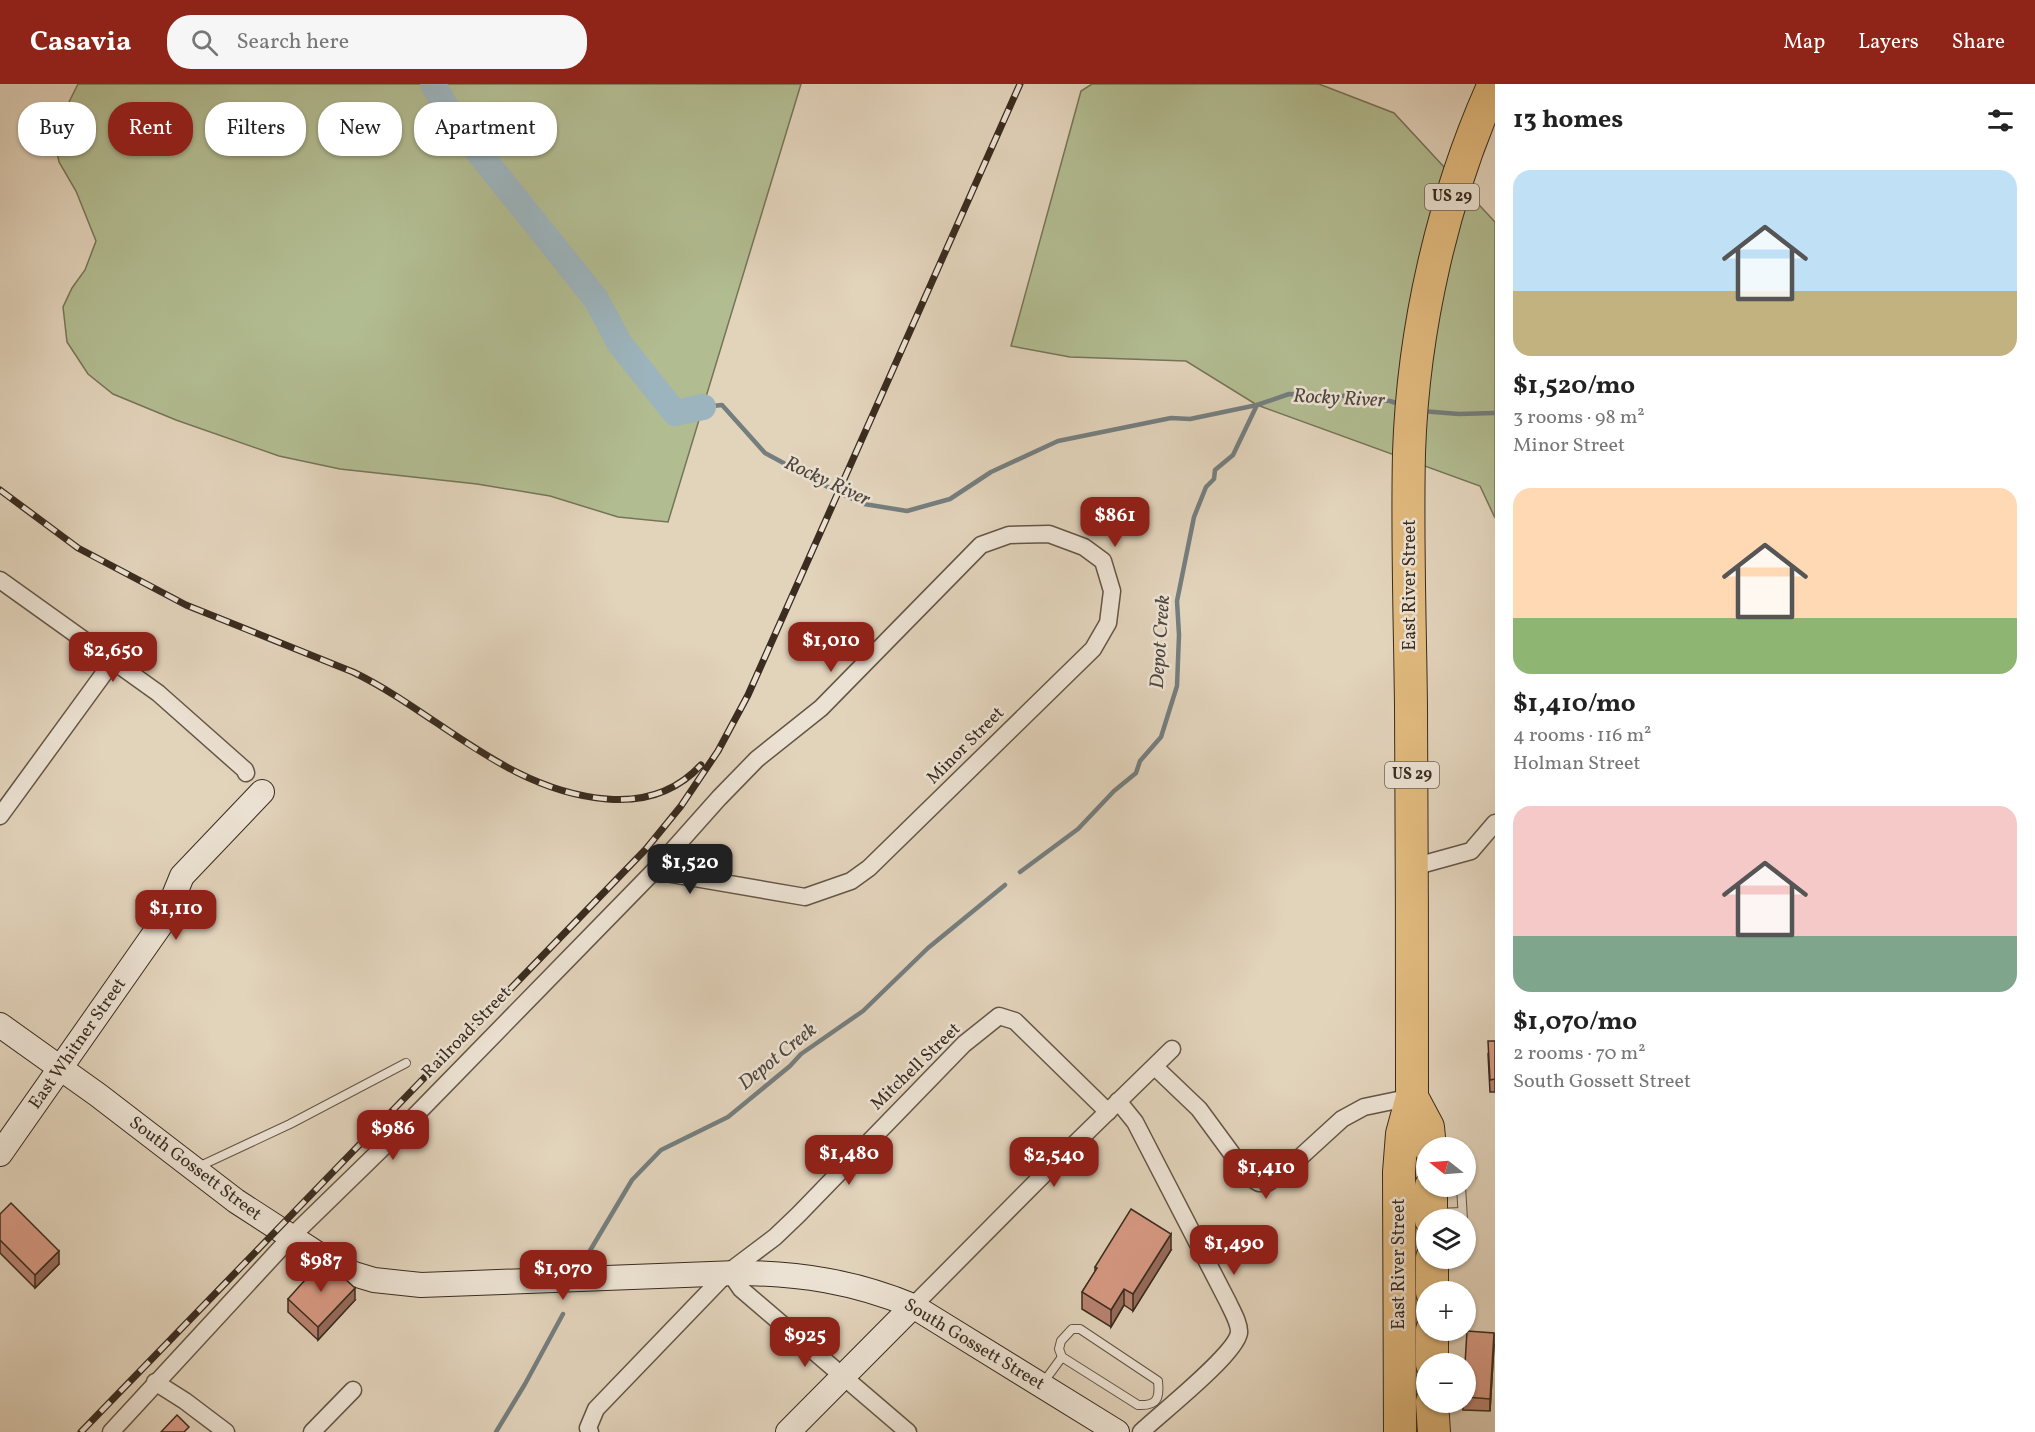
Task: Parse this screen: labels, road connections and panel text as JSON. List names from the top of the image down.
{
  "streets": {
    "highway": ["US 29", "East River Street"],
    "main road": ["East Whitner Street", "South Gossett Street"],
    "street": ["Minor Street", "Railroad Street", "Mitchell Street"]
  },
  "crossings": [
    ["Minor Street", "Railroad Street"],
    ["Railroad Street", "South Gossett Street"],
    ["East Whitner Street", "South Gossett Street"],
    ["Mitchell Street", "South Gossett Street"]
  ],
  "water": ["Rocky River", "Depot Creek"],
  "north": "left",
  "page": {
    "header": "Casavia",
    "search": "Search here",
    "nav": ["Map", "Layers", "Share"],
    "heading": "13 homes",
    "chip": [
      "Buy",
      "Rent",
      "Filters",
      "New",
      "Apartment"
    ],
    "list": [
      {
        "name": "$1,520/mo",
        "note": "3 rooms · 98 m² · Minor Street"
      },
      {
        "name": "$1,410/mo",
        "note": "4 rooms · 116 m² · Holman Street"
      },
      {
        "name": "$1,070/mo",
        "note": "2 rooms · 70 m² · South Gossett Street"
      }
    ],
    "price": [
      "$861",
      "$1,010",
      "$2,650",
      "$1,520",
      "$1,110",
      "$986",
      "$1,480",
      "$2,540",
      "$1,410",
      "$1,490",
      "$987",
      "$1,070",
      "$925"
    ],
    "map_buttons": ["+", "−"]
  }
}
